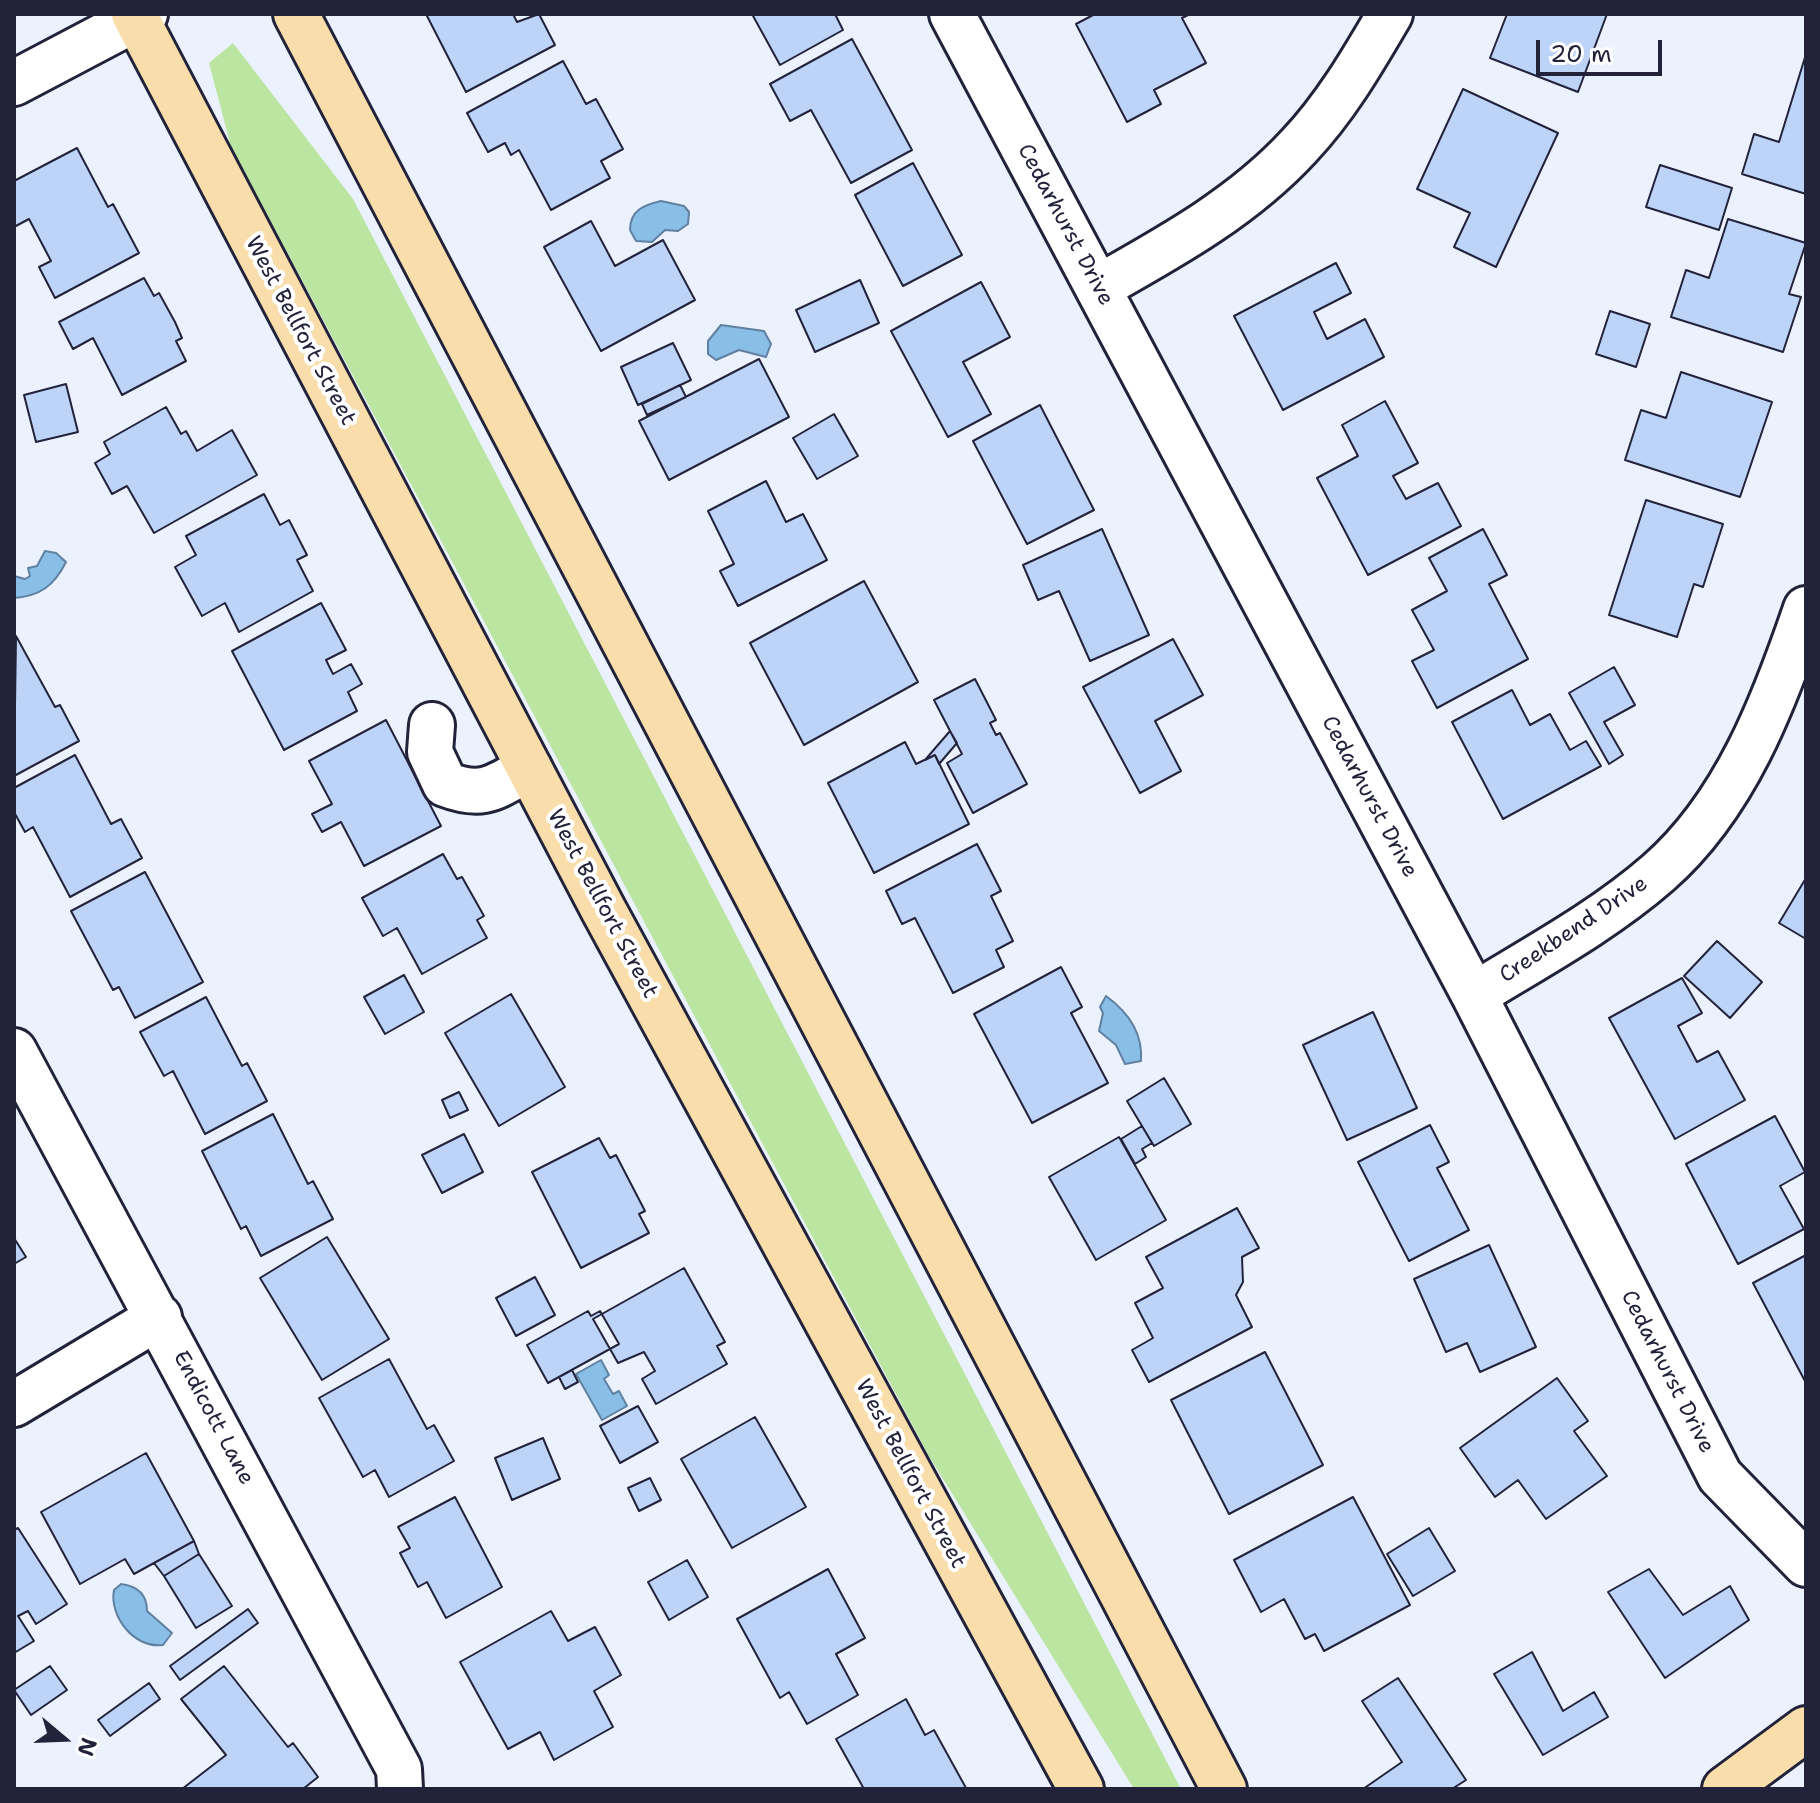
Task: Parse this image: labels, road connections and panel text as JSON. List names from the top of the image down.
{
  "streets": {
    "main road": ["West Bellfort Street"],
    "street": ["Cedarhurst Drive", "Creekbend Drive", "Endicott Lane"]
  },
  "crossings": [
    ["Cedarhurst Drive", "Creekbend Drive"]
  ],
  "scale_bar": "20 m",
  "north": "right"
}
